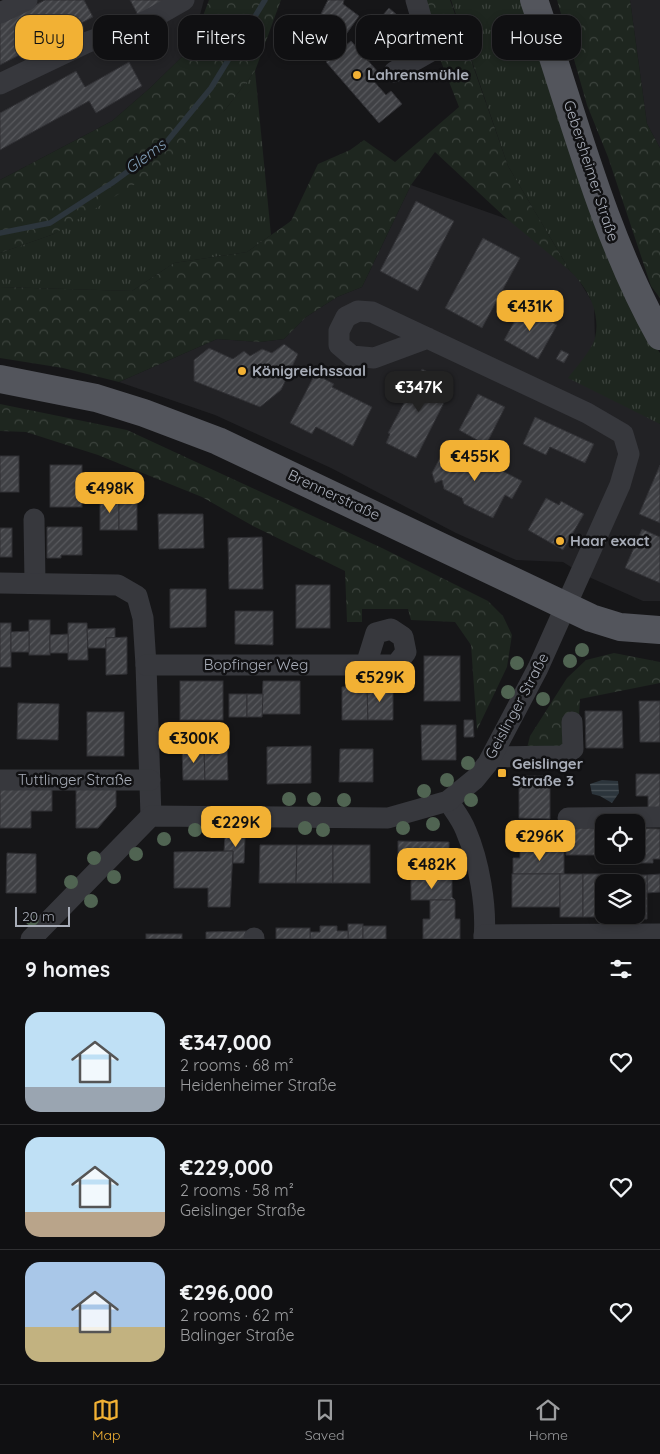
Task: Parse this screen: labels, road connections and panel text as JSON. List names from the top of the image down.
{
  "streets": {
    "main road": ["Gebersheimer Straße", "Brennerstraße"],
    "street": ["Bopfinger Weg", "Geislinger Straße", "Tuttlinger Straße"]
  },
  "crossings": [
    ["Brennerstraße", "Geislinger Straße"],
    ["Bopfinger Weg", "Tuttlinger Straße"],
    ["Geislinger Straße", "Tuttlinger Straße"]
  ],
  "water": ["Glems"],
  "places": {
    "other": ["Lahrensmühle", "Königreichssaal", "Haar exact"],
    "transit": ["Geislinger Straße 3"]
  },
  "scale_bar": "20 m",
  "page": {
    "chip": [
      "Buy",
      "Rent",
      "Filters",
      "New",
      "Apartment",
      "House"
    ],
    "price": [
      "€431K",
      "€347K",
      "€455K",
      "€498K",
      "€529K",
      "€300K",
      "€229K",
      "€296K",
      "€482K"
    ],
    "scale": "20 m",
    "heading": "9 homes",
    "list": [
      {
        "name": "€347,000",
        "note": "2 rooms · 68 m² · Heidenheimer Straße"
      },
      {
        "name": "€229,000",
        "note": "2 rooms · 58 m² · Geislinger Straße"
      },
      {
        "name": "€296,000",
        "note": "2 rooms · 62 m² · Balinger Straße"
      }
    ],
    "tabs": ["Map", "Saved", "Home"]
  }
}
